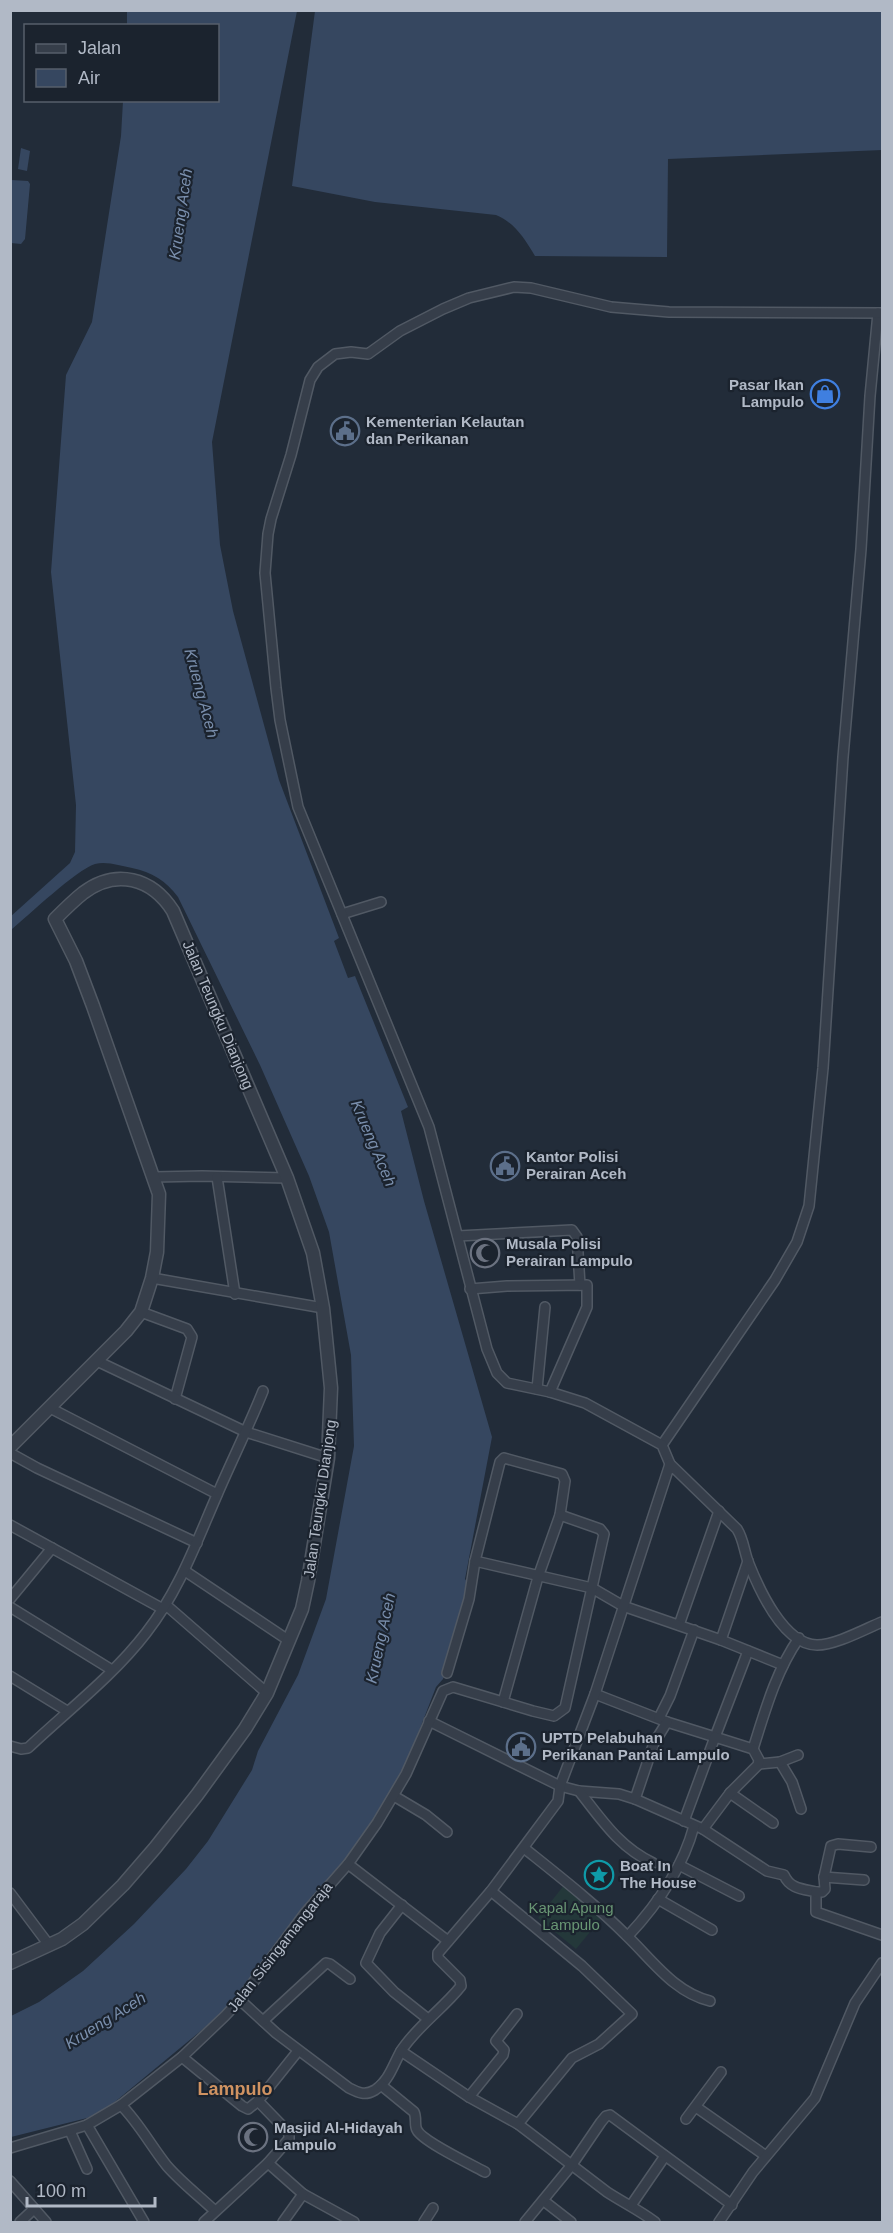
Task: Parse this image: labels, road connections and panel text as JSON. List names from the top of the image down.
{
  "streets": {
    "street": ["Jalan Teungku Dianjong", "Jalan Sisingamangaraja"]
  },
  "districts": ["Lampulo"],
  "water": ["Krueng Aceh"],
  "parks": ["Kapal Apung Lampulo"],
  "places": {
    "shop": ["Pasar Ikan Lampulo"],
    "public building": ["Kementerian Kelautan dan Perikanan", "Kantor Polisi Perairan Aceh", "UPTD Pelabuhan Perikanan Pantai Lampulo"],
    "mosque": ["Musala Polisi Perairan Lampulo", "Masjid Al-Hidayah Lampulo"],
    "place": ["Boat In The House"]
  },
  "legend": ["Jalan", "Air"],
  "scale_bar": "100 m"
}
